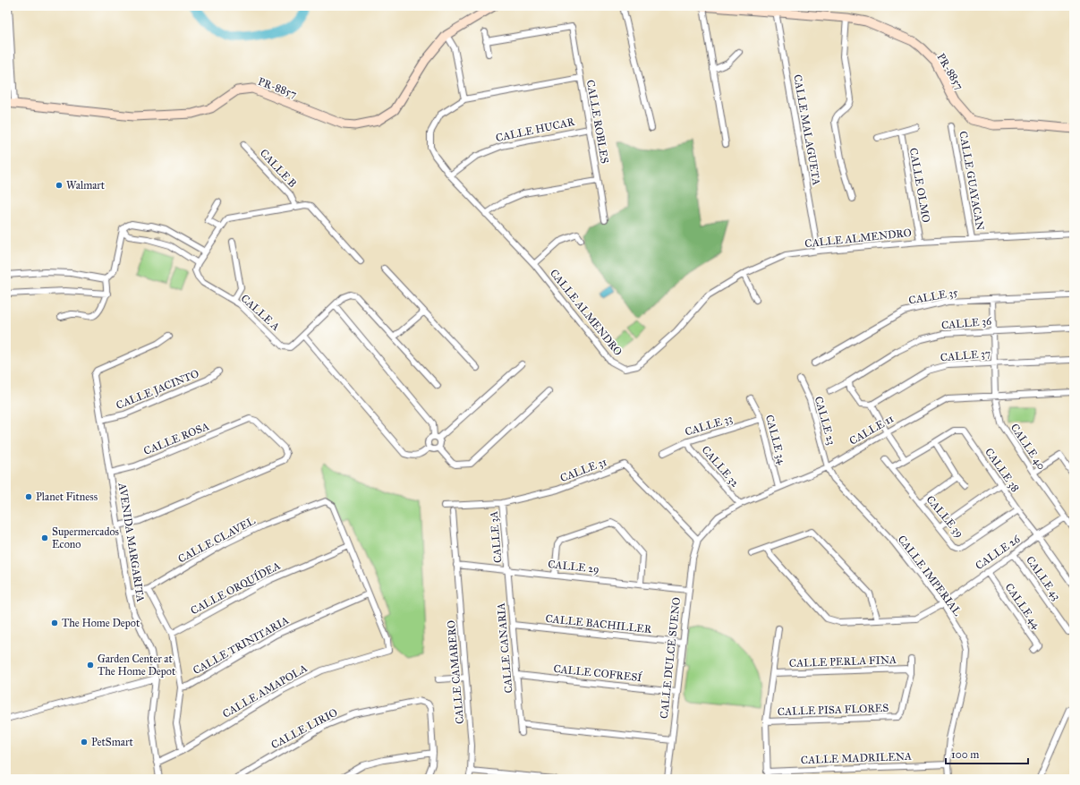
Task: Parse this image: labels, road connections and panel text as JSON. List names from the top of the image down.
{
  "streets": {
    "street": [
      "PR-8857",
      "CALLE ROBLES",
      "CALLE HUCAR",
      "CALLE MALAGUETA",
      "CALLE B",
      "CALLE GUAYACAN",
      "CALLE OLMO",
      "CALLE ALMENDRO",
      "CALLE 35",
      "CALLE A",
      "CALLE 36",
      "CALLE 37",
      "CALLE JACINTO",
      "CALLE 23",
      "CALLE 33",
      "CALLE 11",
      "CALLE ROSA",
      "CALLE 34",
      "CALLE 40",
      "CALLE 32",
      "CALLE 31",
      "CALLE 38",
      "CALLE 39",
      "CALLE 3A",
      "CALLE CLAVEL",
      "AVENIDA MARGARITA",
      "CALLE 26",
      "CALLE 29",
      "CALLE IMPERIAL",
      "CALLE 43",
      "CALLE ORQUÍDEA",
      "CALLE 44",
      "CALLE BACHILLER",
      "CALLE TRINITARIA",
      "CALLE CANARIA",
      "CALLE DULCE SUENO",
      "CALLE PERLA FINA",
      "CALLE CAMARERO",
      "CALLE COFRESÍ",
      "CALLE AMAPOLA",
      "CALLE PISA FLORES",
      "CALLE LIRIO",
      "CALLE MADRILENA"
    ]
  },
  "crossings": [
    ["PR-8857", "CALLE MALAGUETA"],
    ["CALLE ROBLES", "CALLE HUCAR"],
    ["CALLE ROBLES", "CALLE ALMENDRO"],
    ["CALLE HUCAR", "CALLE ALMENDRO"],
    ["CALLE MALAGUETA", "CALLE ALMENDRO"],
    ["CALLE GUAYACAN", "CALLE ALMENDRO"],
    ["CALLE OLMO", "CALLE ALMENDRO"],
    ["CALLE 35", "CALLE 40"],
    ["CALLE 36", "CALLE 40"],
    ["CALLE 37", "CALLE 40"],
    ["CALLE JACINTO", "AVENIDA MARGARITA"],
    ["CALLE 23", "CALLE 11"],
    ["CALLE 23", "CALLE IMPERIAL"],
    ["CALLE 33", "CALLE 34"],
    ["CALLE 33", "CALLE 32"],
    ["CALLE 11", "CALLE 34"],
    ["CALLE 11", "CALLE 40"],
    ["CALLE 11", "CALLE 32"],
    ["CALLE 11", "CALLE 31"],
    ["CALLE 11", "CALLE IMPERIAL"],
    ["CALLE 11", "CALLE DULCE SUENO"],
    ["CALLE ROSA", "AVENIDA MARGARITA"],
    ["CALLE 40", "CALLE 26"],
    ["CALLE 31", "CALLE 3A"],
    ["CALLE 31", "CALLE DULCE SUENO"],
    ["CALLE 38", "CALLE 39"],
    ["CALLE 38", "CALLE 26"],
    ["CALLE 3A", "CALLE 29"],
    ["CALLE 3A", "CALLE CANARIA"],
    ["CALLE CLAVEL", "AVENIDA MARGARITA"],
    ["CALLE CLAVEL", "CALLE ORQUÍDEA"],
    ["AVENIDA MARGARITA", "CALLE AMAPOLA"],
    ["CALLE 26", "CALLE IMPERIAL"],
    ["CALLE 26", "CALLE 43"],
    ["CALLE 26", "CALLE 44"],
    ["CALLE 29", "CALLE CANARIA"],
    ["CALLE 29", "CALLE DULCE SUENO"],
    ["CALLE 29", "CALLE CAMARERO"],
    ["CALLE IMPERIAL", "CALLE MADRILENA"],
    ["CALLE BACHILLER", "CALLE CANARIA"],
    ["CALLE BACHILLER", "CALLE DULCE SUENO"],
    ["CALLE TRINITARIA", "CALLE AMAPOLA"],
    ["CALLE CANARIA", "CALLE COFRESÍ"],
    ["CALLE DULCE SUENO", "CALLE COFRESÍ"],
    ["CALLE PERLA FINA", "CALLE PISA FLORES"]
  ],
  "places": [
    "Walmart",
    "Planet Fitness",
    "Supermercados Econo",
    "The Home Depot",
    "Garden Center at The Home Depot",
    "PetSmart"
  ],
  "scale_bar": "100 m"
}
